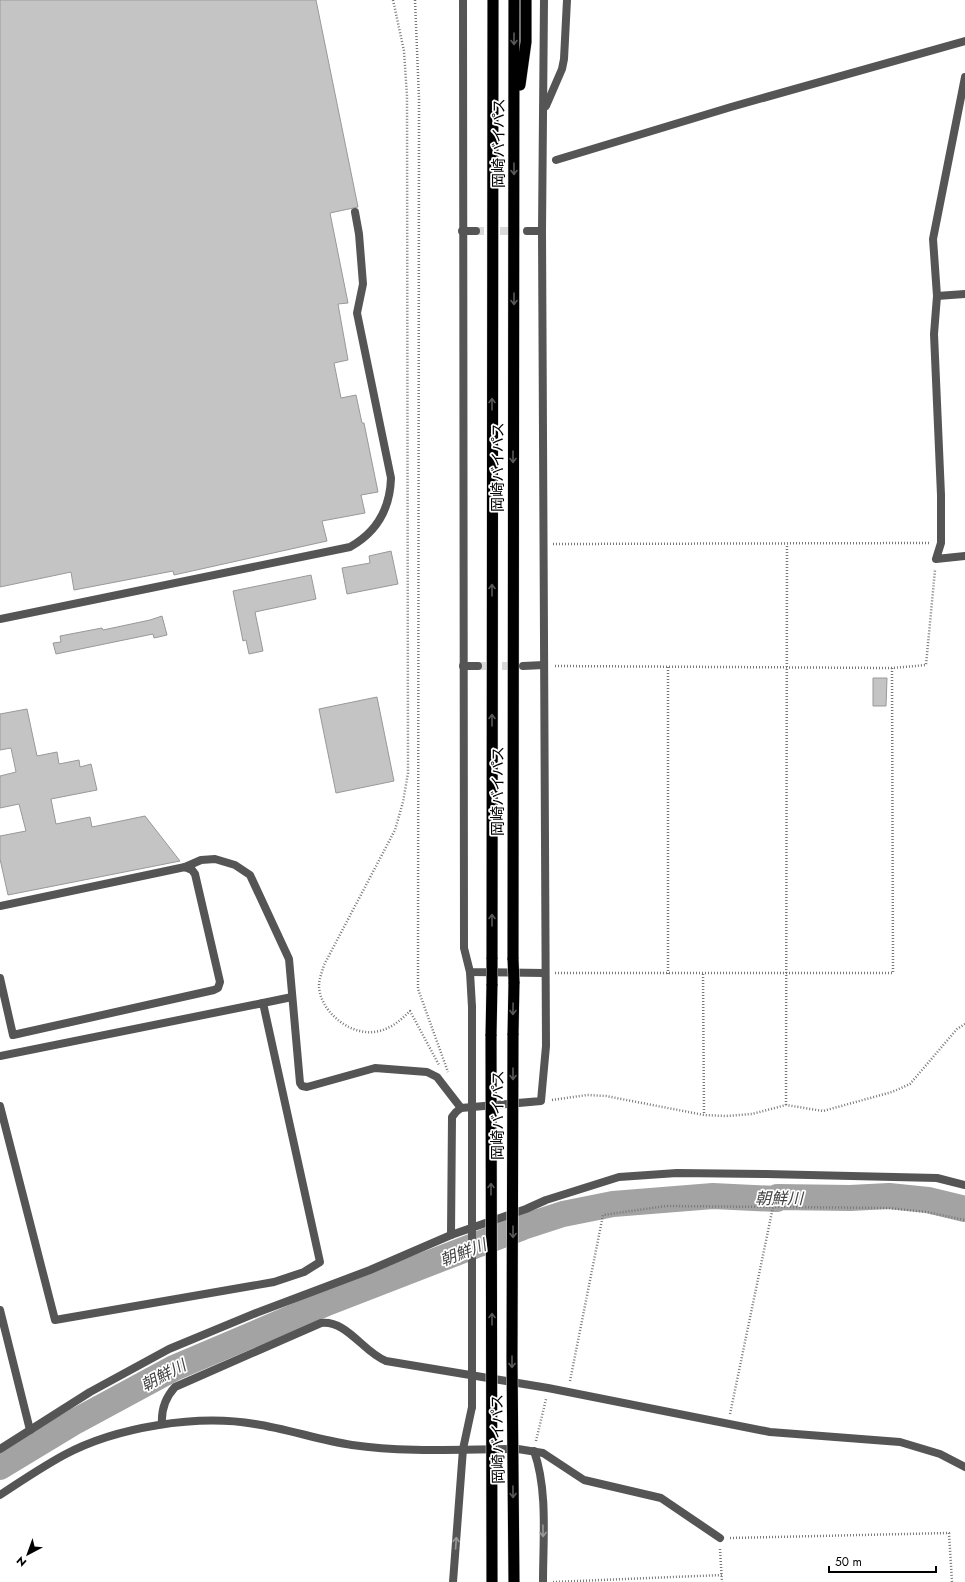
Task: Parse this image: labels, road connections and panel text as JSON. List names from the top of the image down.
{
  "streets": {
    "highway": ["岡崎バイパス"]
  },
  "water": ["朝鮮川"],
  "scale_bar": "50 m",
  "north": "bottom left"
}
